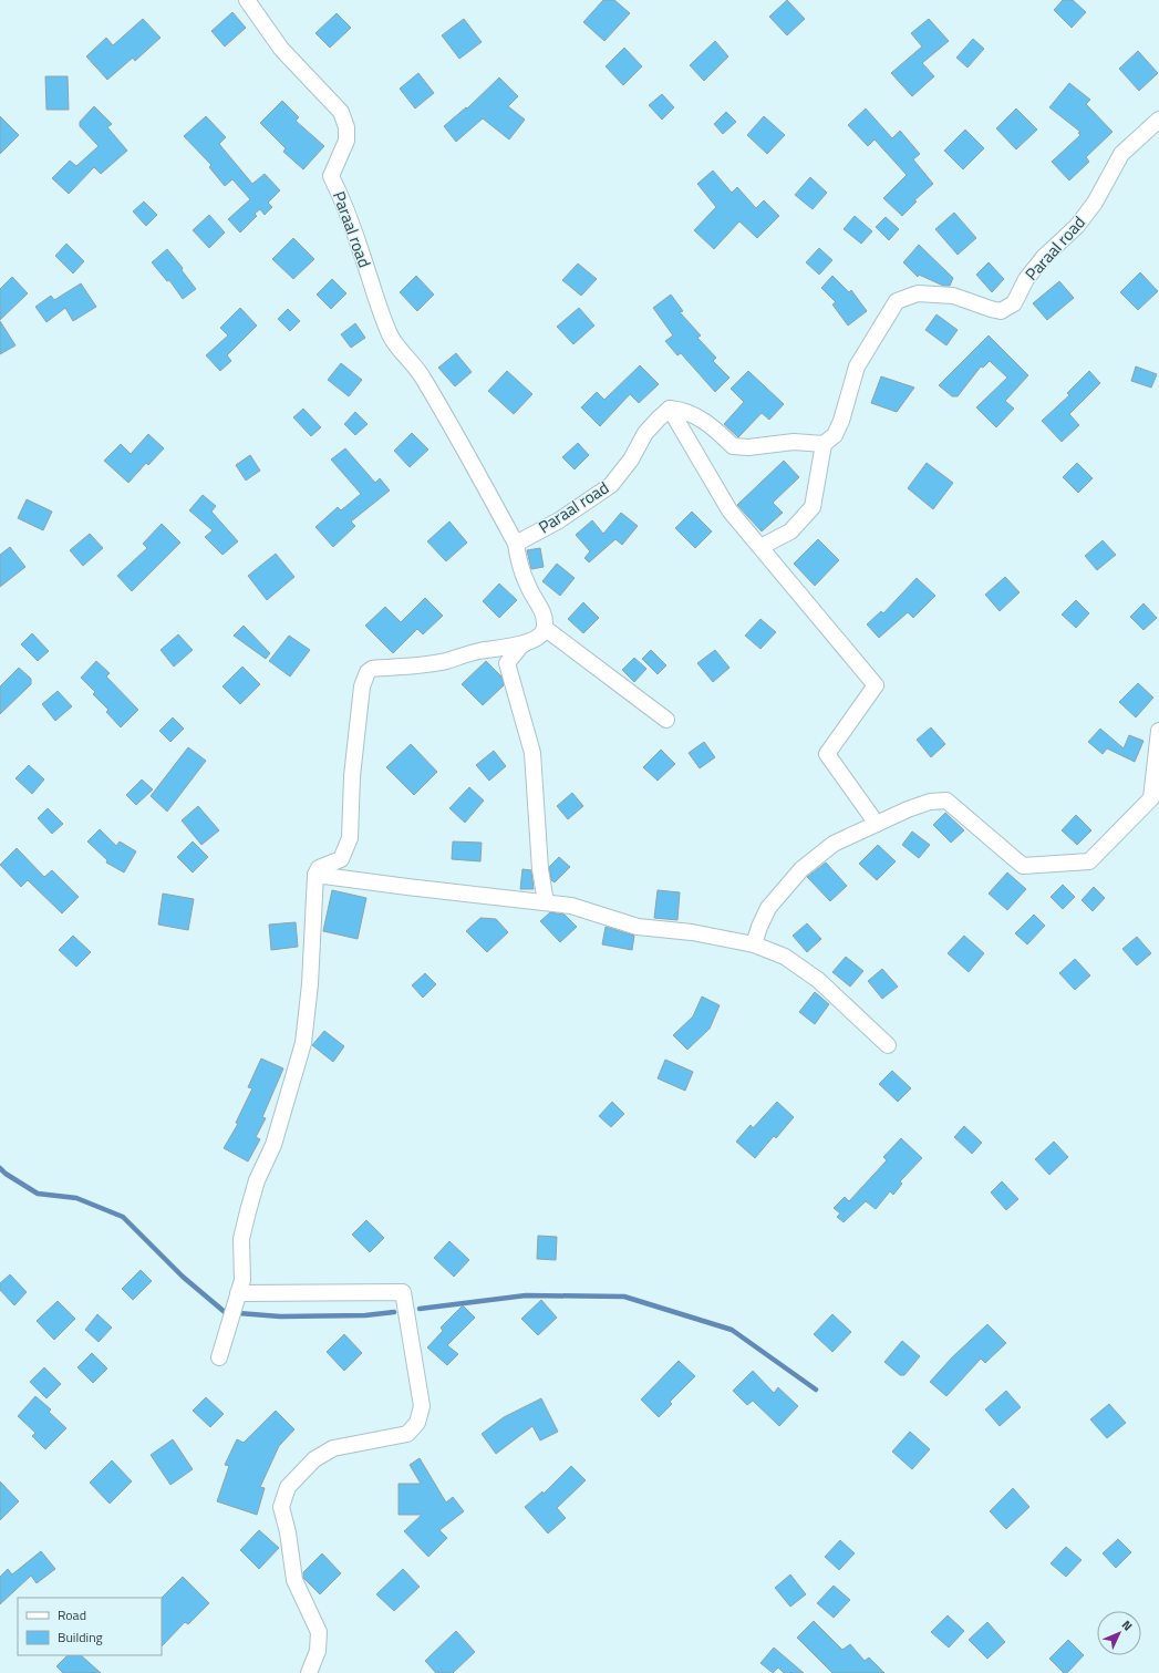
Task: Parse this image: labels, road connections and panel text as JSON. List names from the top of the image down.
{
  "streets": {
    "street": ["Paraal road"]
  },
  "legend": ["Road", "Building"],
  "north": "top right"
}
